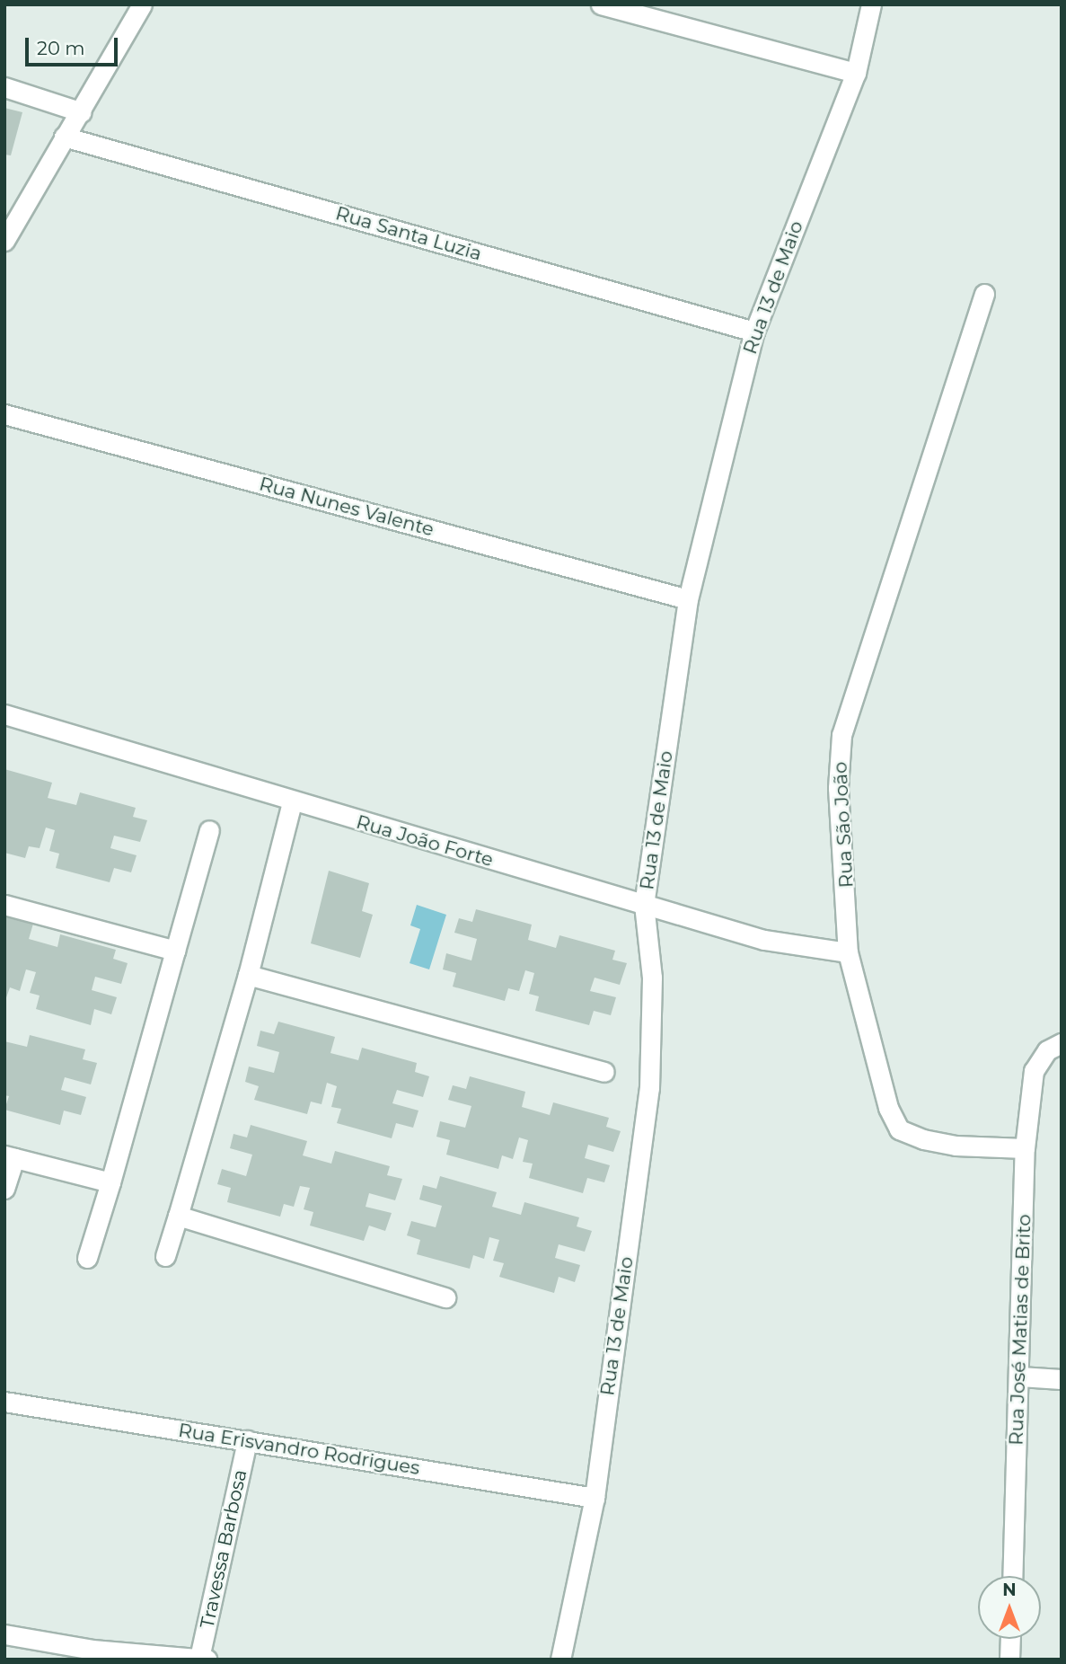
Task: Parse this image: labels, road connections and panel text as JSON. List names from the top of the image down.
{
  "streets": {
    "street": [
      "Rua Santa Luzia",
      "Rua 13 de Maio",
      "Rua Nunes Valente",
      "Rua São João",
      "Rua João Forte",
      "Rua José Matias de Brito",
      "Rua Erisvandro Rodrigues",
      "Travessa Barbosa"
    ]
  },
  "crossings": [
    ["Rua Santa Luzia", "Rua 13 de Maio"],
    ["Rua 13 de Maio", "Rua Nunes Valente"],
    ["Rua 13 de Maio", "Rua João Forte"],
    ["Rua 13 de Maio", "Rua Erisvandro Rodrigues"],
    ["Rua São João", "Rua João Forte"],
    ["Rua São João", "Rua José Matias de Brito"],
    ["Rua Erisvandro Rodrigues", "Travessa Barbosa"]
  ],
  "scale_bar": "20 m",
  "north": "top"
}
